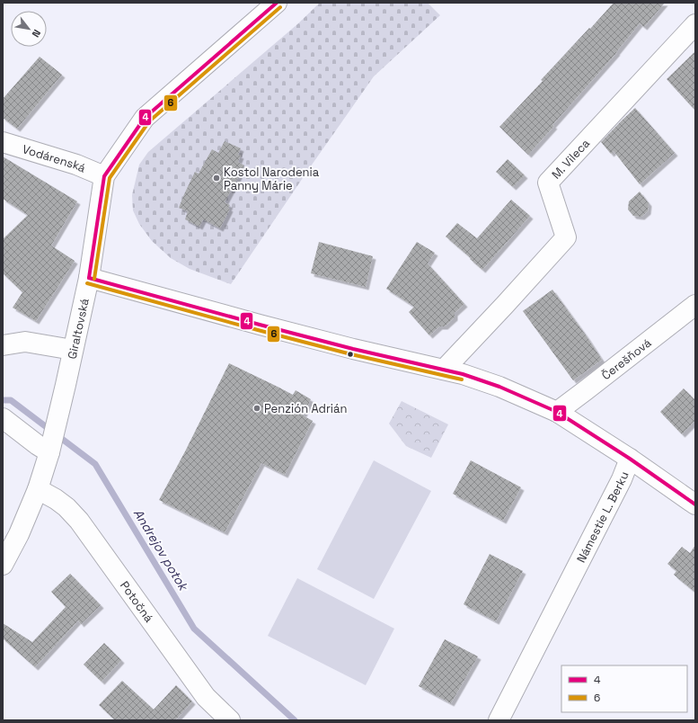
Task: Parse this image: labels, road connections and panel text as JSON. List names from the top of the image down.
{
  "streets": {
    "street": [
      "Vodárenská",
      "M. Vileca",
      "Giraltovská",
      "Čerešňová",
      "Námestie L. Berku",
      "Potočná"
    ]
  },
  "crossings": [
    ["Vodárenská", "Giraltovská"],
    ["M. Vileca", "Námestie L. Berku"],
    ["Giraltovská", "Námestie L. Berku"],
    ["Giraltovská", "Potočná"],
    ["Čerešňová", "Námestie L. Berku"]
  ],
  "water": ["Andrejov potok"],
  "places": ["Kostol Narodenia Panny Márie", "Penzión Adrián"],
  "lines": ["transit line 4", "transit line 6"],
  "legend": ["4", "6"],
  "north": "bottom right"
}
